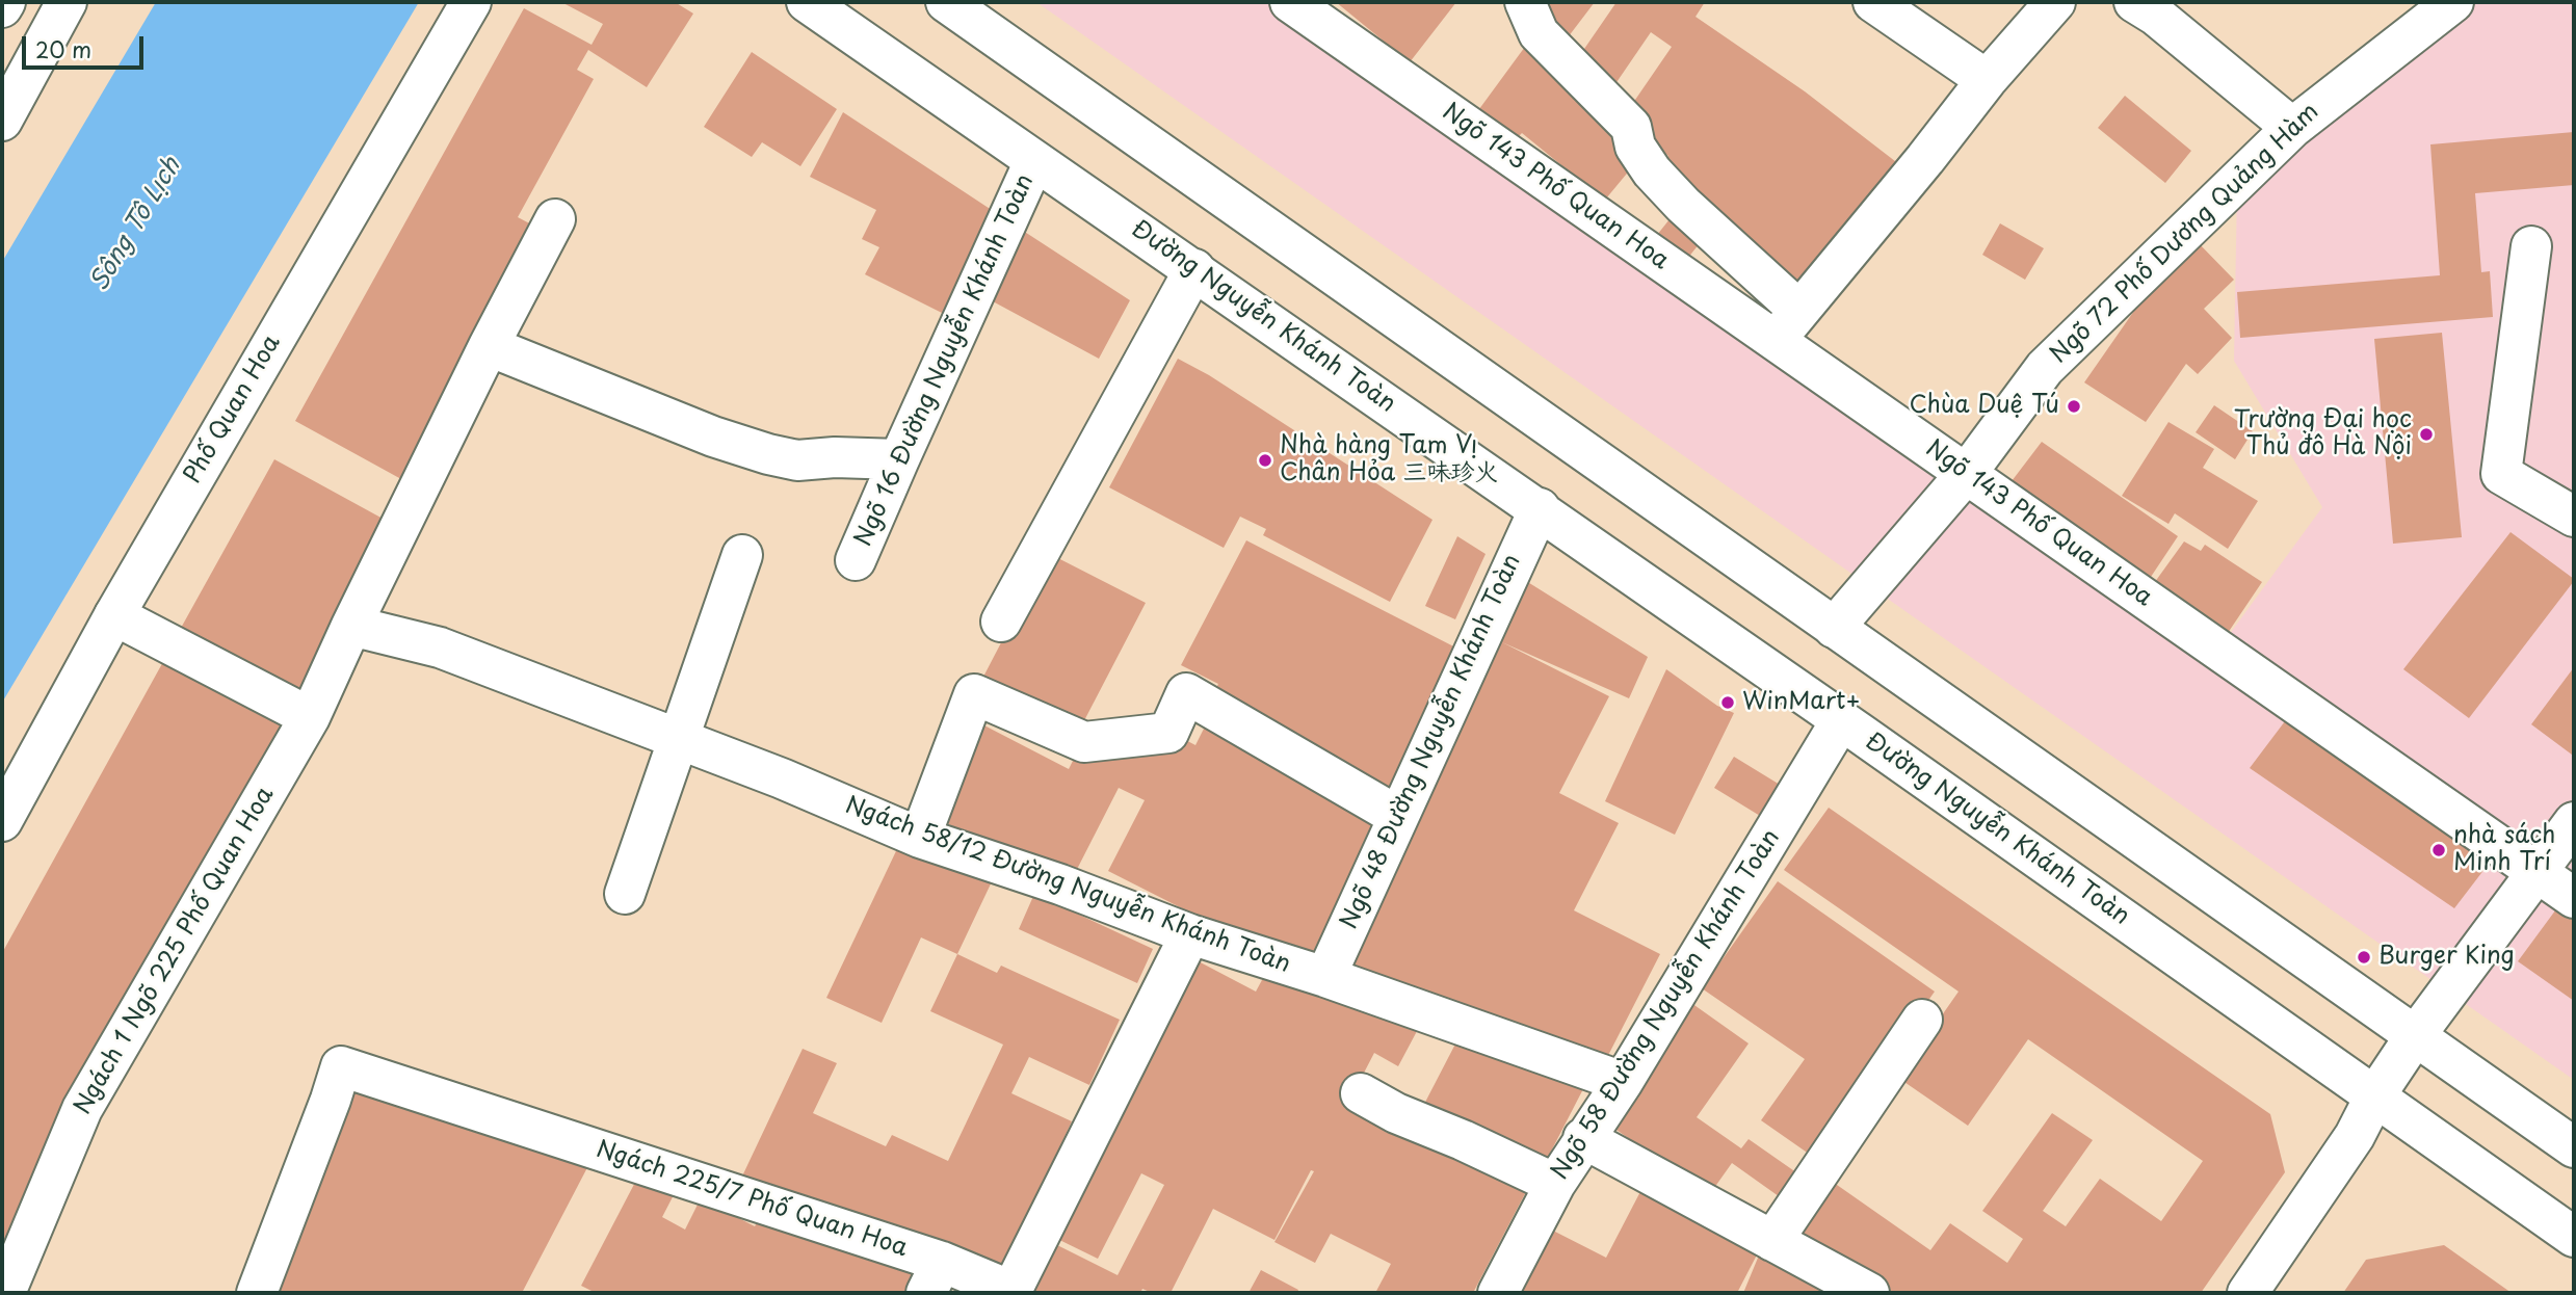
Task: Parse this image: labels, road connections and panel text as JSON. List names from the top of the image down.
{
  "streets": {
    "main road": [
      "Ngõ 143 Phố Quan Hoa",
      "Ngõ 72 Phố Dương Quảng Hàm",
      "Đường Nguyễn Khánh Toàn",
      "Ngõ 16 Đường Nguyễn Khánh Toàn",
      "Phố Quan Hoa",
      "Ngõ 48 Đường Nguyễn Khánh Toàn",
      "Ngách 58/12 Đường Nguyễn Khánh Toàn",
      "Ngách 1 Ngõ 225 Phố Quan Hoa",
      "Ngõ 58 Đường Nguyễn Khánh Toàn",
      "Ngách 225/7 Phố Quan Hoa"
    ]
  },
  "crossings": [
    ["Ngõ 143 Phố Quan Hoa", "Ngõ 72 Phố Dương Quảng Hàm"],
    ["Đường Nguyễn Khánh Toàn", "Ngõ 16 Đường Nguyễn Khánh Toàn"],
    ["Đường Nguyễn Khánh Toàn", "Ngõ 48 Đường Nguyễn Khánh Toàn"],
    ["Đường Nguyễn Khánh Toàn", "Ngõ 58 Đường Nguyễn Khánh Toàn"],
    ["Ngõ 48 Đường Nguyễn Khánh Toàn", "Ngách 58/12 Đường Nguyễn Khánh Toàn"],
    ["Ngách 58/12 Đường Nguyễn Khánh Toàn", "Ngách 1 Ngõ 225 Phố Quan Hoa"],
    ["Ngách 58/12 Đường Nguyễn Khánh Toàn", "Ngõ 58 Đường Nguyễn Khánh Toàn"],
    ["Ngách 58/12 Đường Nguyễn Khánh Toàn", "Ngách 225/7 Phố Quan Hoa"]
  ],
  "water": ["Sông Tô Lịch"],
  "places": [
    "Chùa Duệ Tú",
    "Trường Đại học Thủ đô Hà Nội",
    "Nhà hàng Tam Vị Chân Hỏa 三味珍火",
    "WinMart+",
    "nhà sách Minh Trí",
    "Burger King"
  ],
  "scale_bar": "20 m"
}
